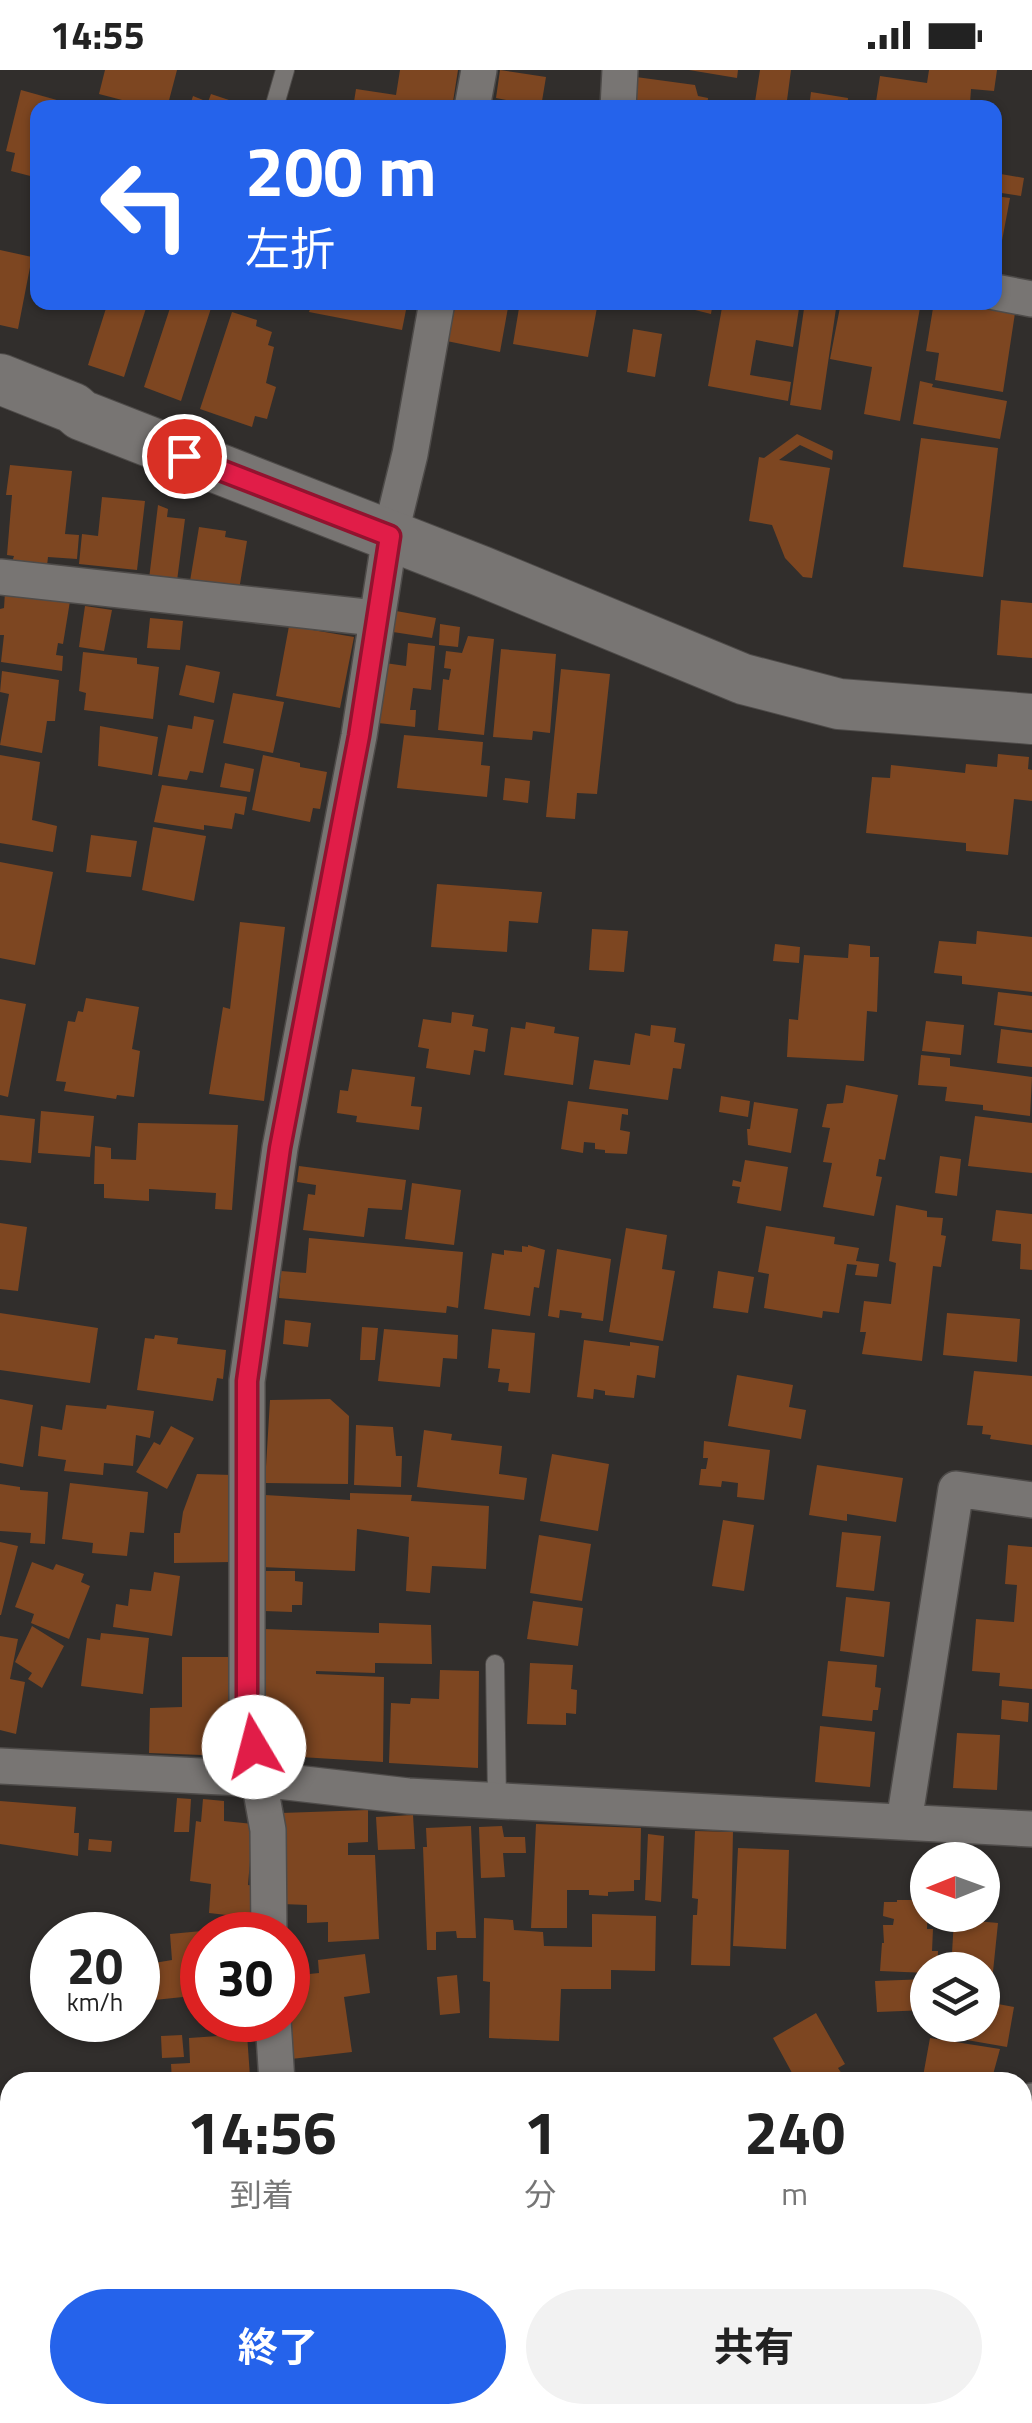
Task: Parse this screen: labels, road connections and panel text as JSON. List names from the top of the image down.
{
  "north": "left",
  "page": {
    "status": "14:55",
    "turn": ["200 m", "左折"],
    "speed": "20 km/h",
    "limit": "30",
    "eta": [
      "14:56",
      "到着",
      "1",
      "分",
      "240",
      "m"
    ],
    "buttons": ["終了", "共有"]
  }
}
